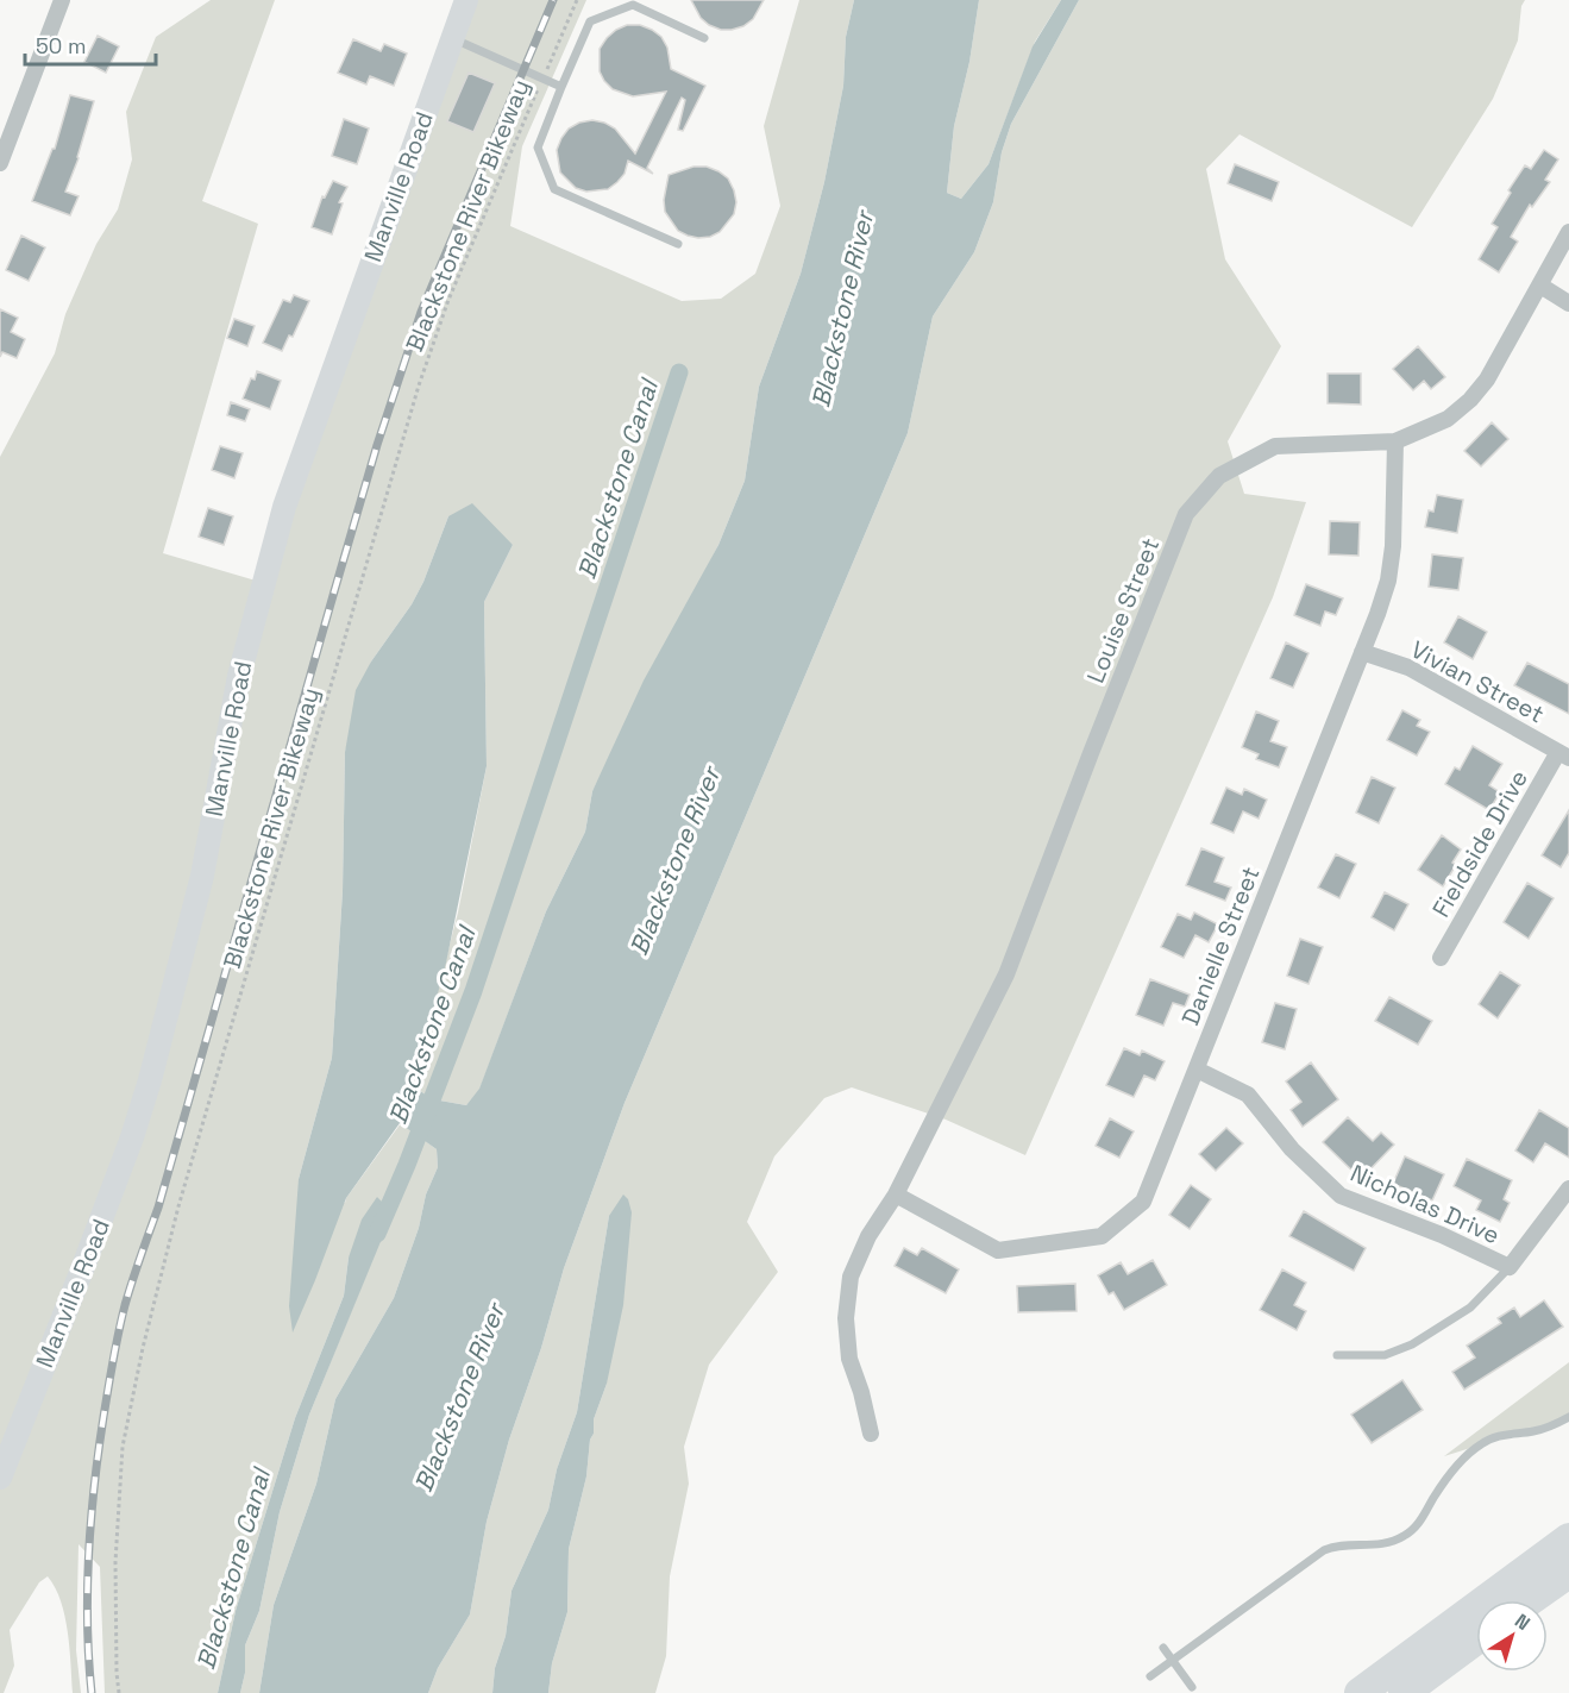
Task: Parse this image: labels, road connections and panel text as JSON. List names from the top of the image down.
{
  "streets": {
    "main road": ["Manville Road"],
    "street": [
      "Louise Street",
      "Vivian Street",
      "Fieldside Drive",
      "Danielle Street",
      "Nicholas Drive"
    ],
    "path": ["Blackstone River Bikeway"]
  },
  "crossings": [
    ["Louise Street", "Danielle Street"],
    ["Vivian Street", "Fieldside Drive"],
    ["Vivian Street", "Danielle Street"],
    ["Danielle Street", "Nicholas Drive"]
  ],
  "water": ["Blackstone River", "Blackstone Canal"],
  "scale_bar": "50 m",
  "north": "top right"
}
